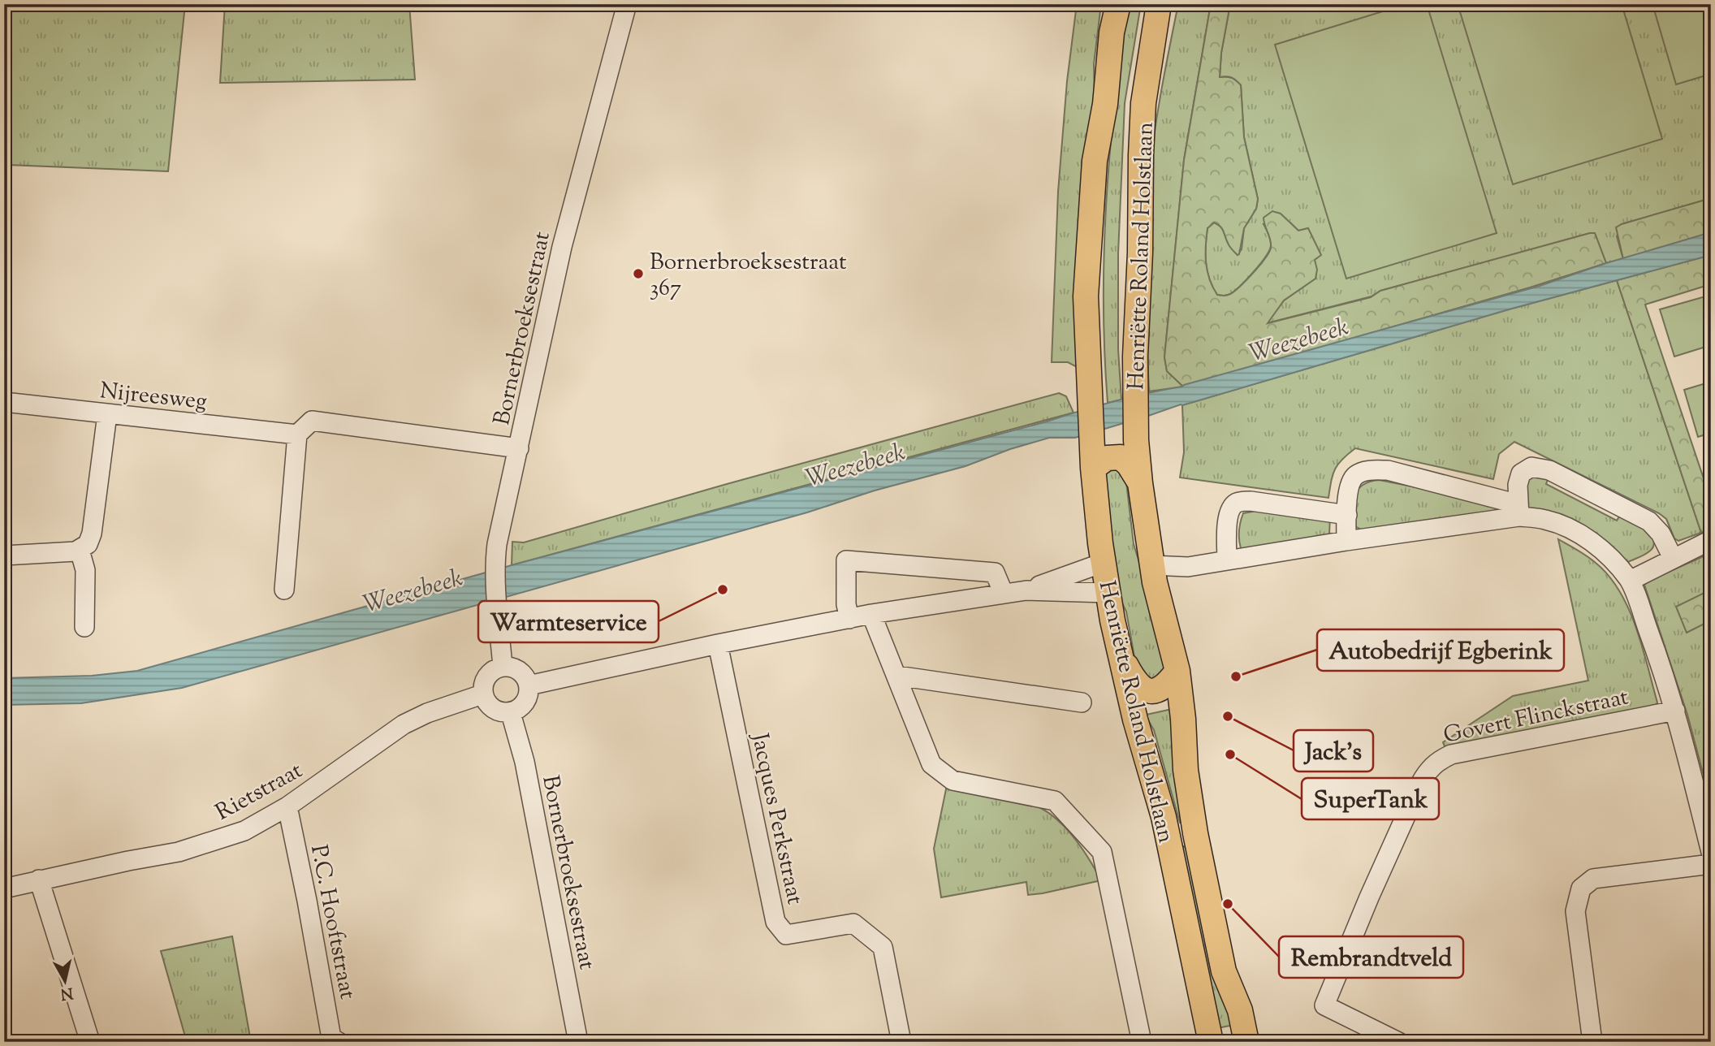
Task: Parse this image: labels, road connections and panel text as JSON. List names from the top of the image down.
{
  "streets": {
    "main road": ["Henriëtte Roland Holstlaan"],
    "street": [
      "Bornerbroeksestraat",
      "Nijreesweg",
      "Govert Flinckstraat",
      "Rietstraat",
      "Jacques Perkstraat",
      "P.C. Hooftstraat"
    ]
  },
  "crossings": [
    ["Bornerbroeksestraat", "Rietstraat"],
    ["Rietstraat", "P.C. Hooftstraat"]
  ],
  "water": ["Weezebeek"],
  "places": [
    "Bornerbroeksestraat 367",
    "Warmteservice",
    "Autobedrijf Egberink",
    "Jack's",
    "SuperTank",
    "Rembrandtveld"
  ],
  "north": "bottom"
}
